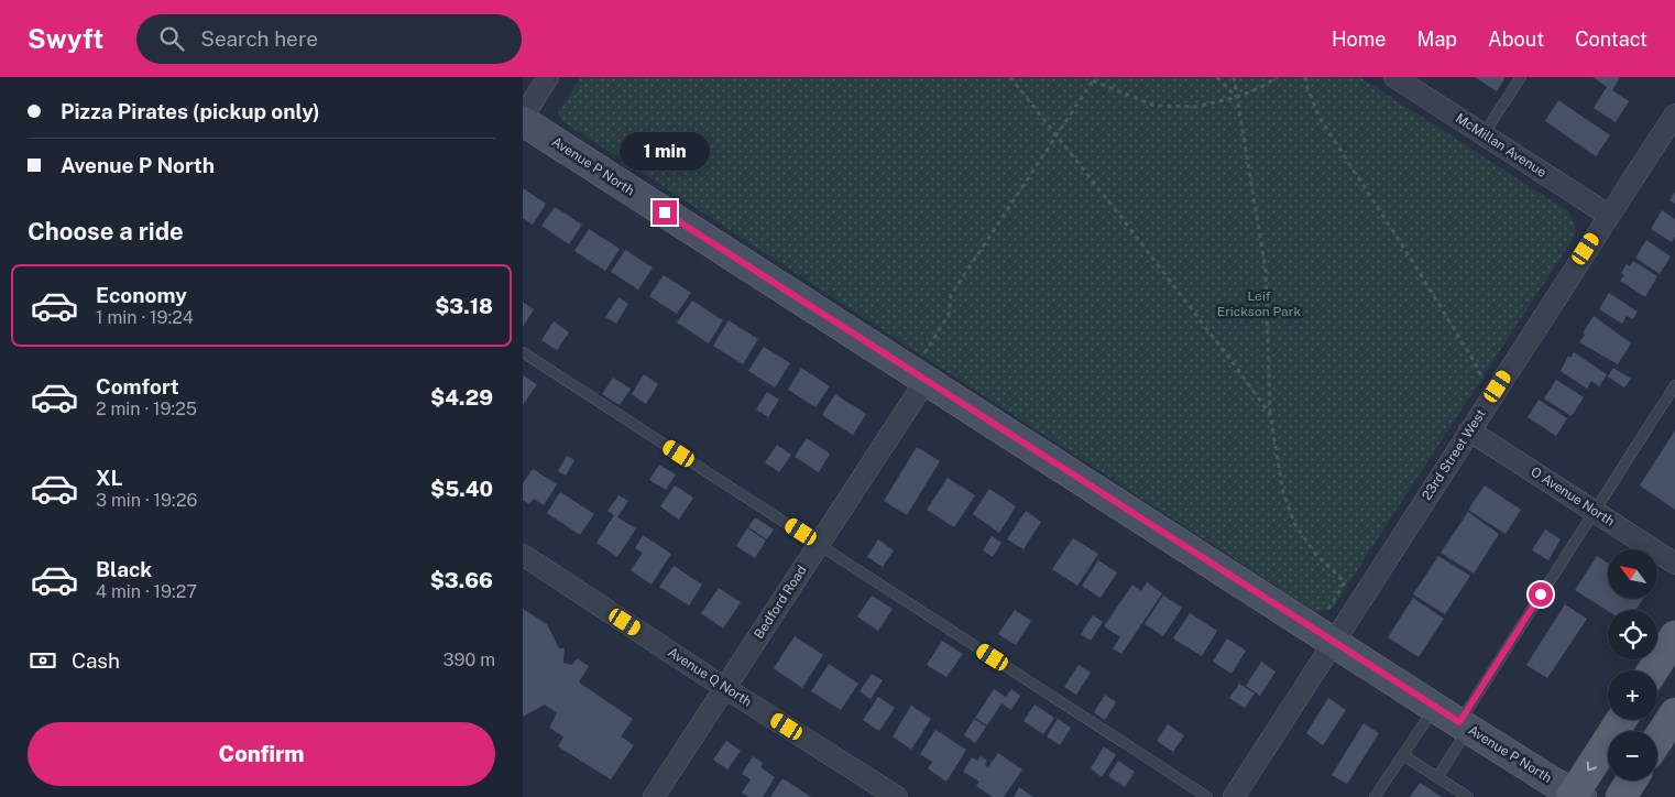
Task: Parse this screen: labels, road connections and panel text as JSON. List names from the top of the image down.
{
  "streets": {
    "main road": ["Avenue P North"],
    "street": [
      "McMillan Avenue",
      "23rd Street West",
      "O Avenue North",
      "Bedford Road",
      "Avenue Q North"
    ]
  },
  "crossings": [
    ["McMillan Avenue", "23rd Street West"],
    ["Avenue P North", "23rd Street West"],
    ["Avenue P North", "Bedford Road"],
    ["23rd Street West", "O Avenue North"],
    ["Bedford Road", "Avenue Q North"]
  ],
  "parks": ["Leif Erickson Park"],
  "north": "top left",
  "page": {
    "header": "Swyft",
    "search": "Search here",
    "nav": [
      "Home",
      "Map",
      "About",
      "Contact"
    ],
    "banner": ["Pizza Pirates (pickup only)", "Avenue P North"],
    "bubble": "1 min",
    "heading": "Choose a ride",
    "list": [
      {
        "name": "Economy",
        "note": "1 min · 19:24",
        "value": "$3.18"
      },
      {
        "name": "Comfort",
        "note": "2 min · 19:25",
        "value": "$4.29"
      },
      {
        "name": "XL",
        "note": "3 min · 19:26",
        "value": "$5.40"
      },
      {
        "name": "Black",
        "note": "4 min · 19:27",
        "value": "$3.66"
      }
    ],
    "map_buttons": ["+", "−"],
    "pay": ["Cash", "390 m"],
    "buttons": "Confirm"
  }
}
